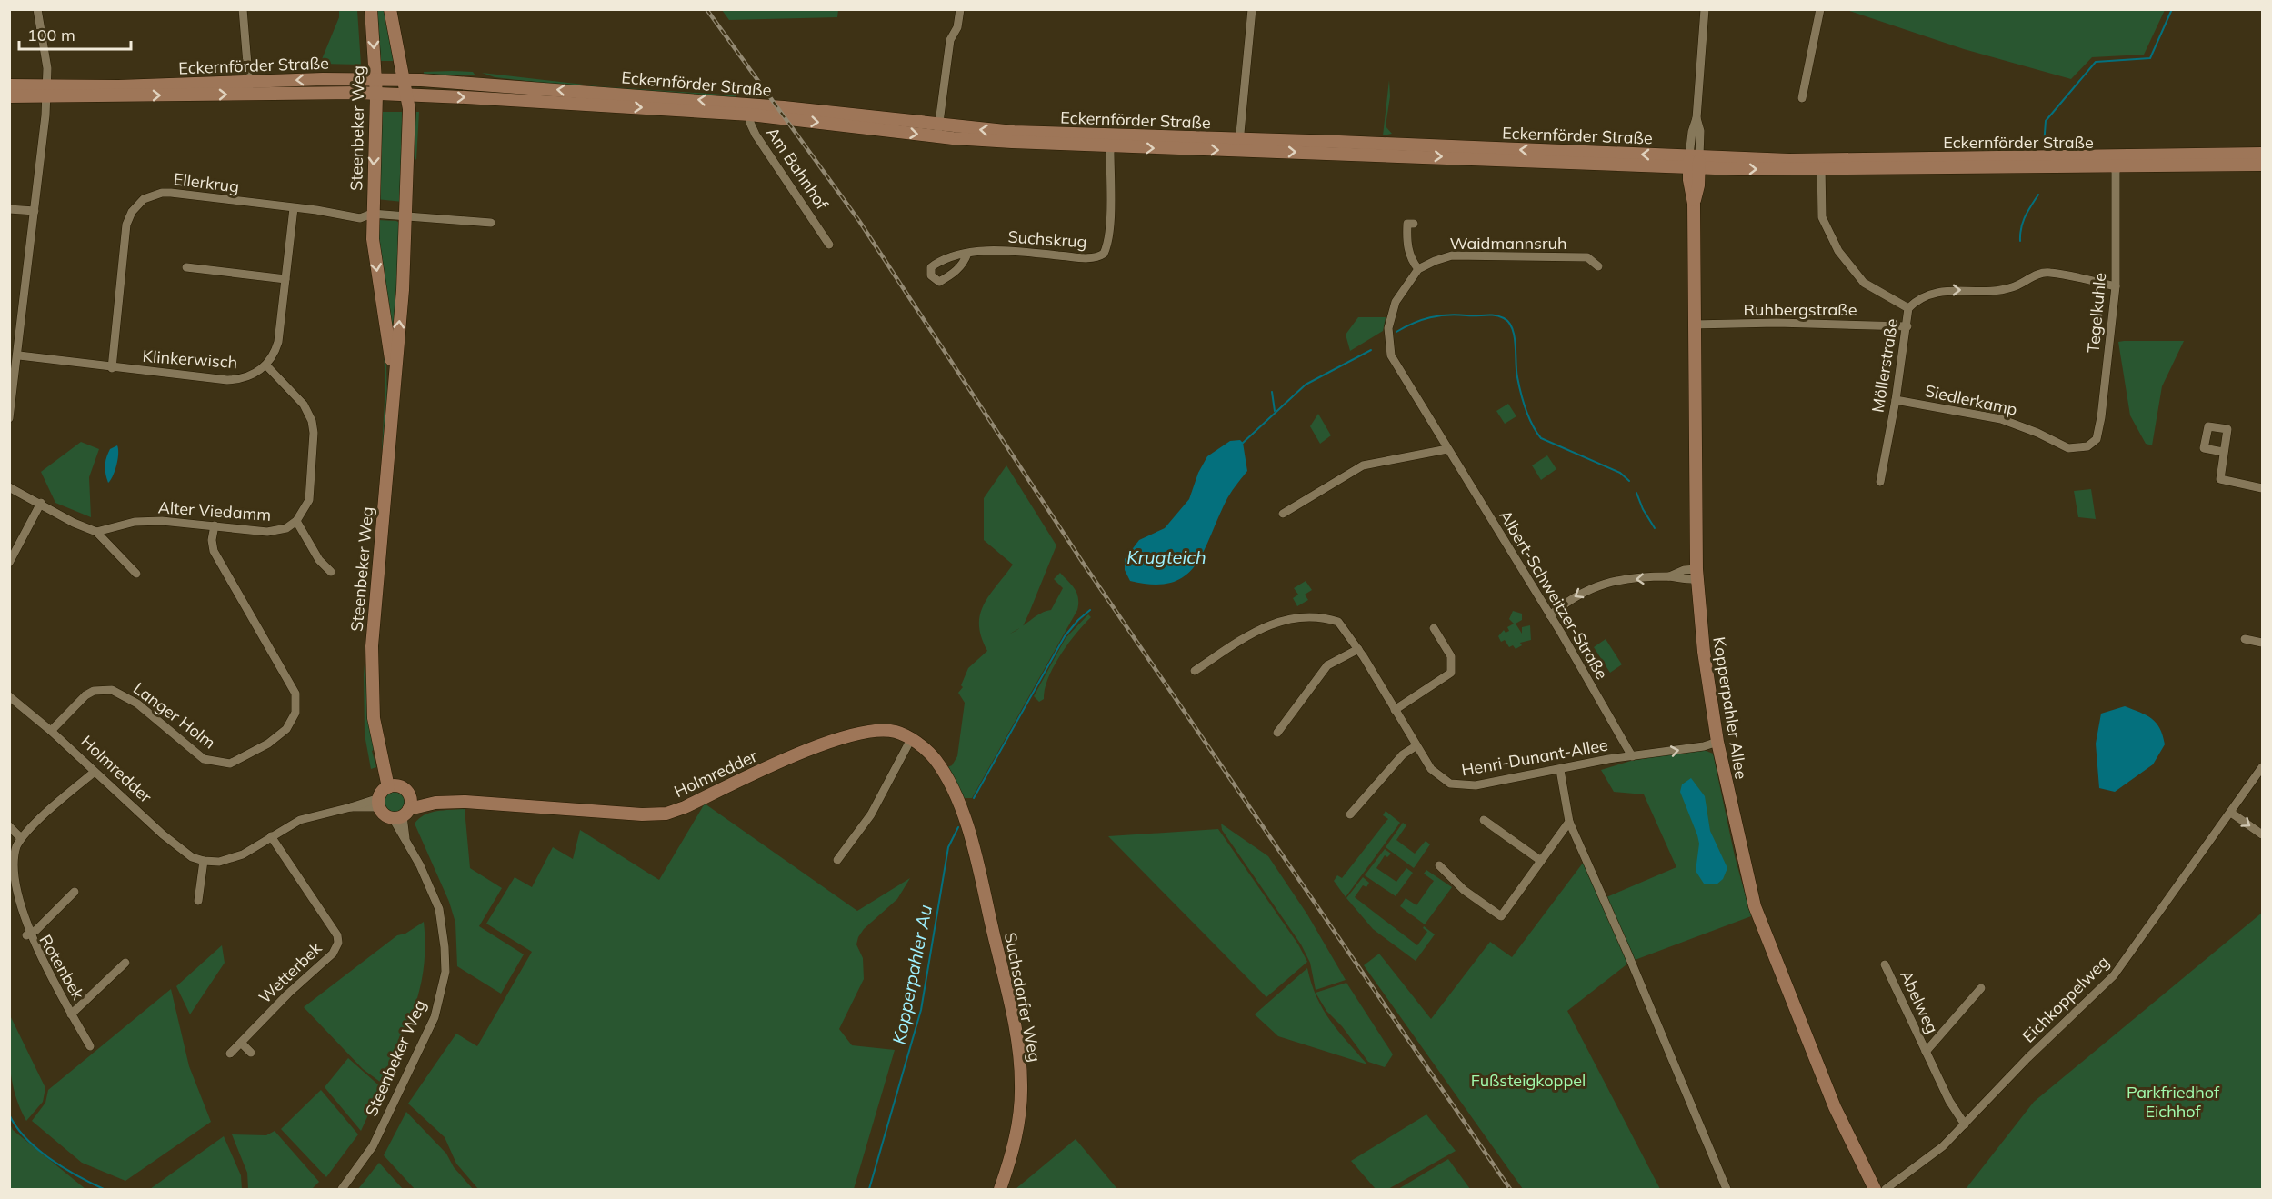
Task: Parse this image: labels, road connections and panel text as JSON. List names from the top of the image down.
{
  "streets": {
    "street": [
      "Eckernförder Straße",
      "Steenbeker Weg",
      "Am Bahnhof",
      "Ellerkrug",
      "Suchskrug",
      "Waidmannsruh",
      "Ruhbergstraße",
      "Tegelkuhle",
      "Klinkerwisch",
      "Möllerstraße",
      "Siedlerkamp",
      "Alter Viedamm",
      "Albert-Schweitzer-Straße",
      "Kopperpahler Allee",
      "Langer Holm",
      "Henri-Dunant-Allee",
      "Holmredder",
      "Rotenbek",
      "Wetterbek",
      "Suchsdorfer Weg",
      "Eichkoppelweg",
      "Abelweg"
    ]
  },
  "crossings": [
    ["Eckernförder Straße", "Steenbeker Weg"],
    ["Eckernförder Straße", "Am Bahnhof"],
    ["Eckernförder Straße", "Suchskrug"],
    ["Eckernförder Straße", "Tegelkuhle"],
    ["Eckernförder Straße", "Möllerstraße"],
    ["Eckernförder Straße", "Kopperpahler Allee"],
    ["Steenbeker Weg", "Ellerkrug"],
    ["Steenbeker Weg", "Holmredder"],
    ["Ellerkrug", "Klinkerwisch"],
    ["Waidmannsruh", "Albert-Schweitzer-Straße"],
    ["Ruhbergstraße", "Möllerstraße"],
    ["Ruhbergstraße", "Kopperpahler Allee"],
    ["Tegelkuhle", "Siedlerkamp"],
    ["Möllerstraße", "Siedlerkamp"],
    ["Alter Viedamm", "Langer Holm"],
    ["Albert-Schweitzer-Straße", "Henri-Dunant-Allee"],
    ["Kopperpahler Allee", "Henri-Dunant-Allee"],
    ["Langer Holm", "Holmredder"],
    ["Holmredder", "Rotenbek"],
    ["Holmredder", "Suchsdorfer Weg"],
    ["Eichkoppelweg", "Abelweg"]
  ],
  "water": ["Krugteich", "Kopperpahler Au"],
  "parks": ["Fußsteigkoppel", "Parkfriedhof Eichhof"],
  "scale_bar": "100 m"
}
